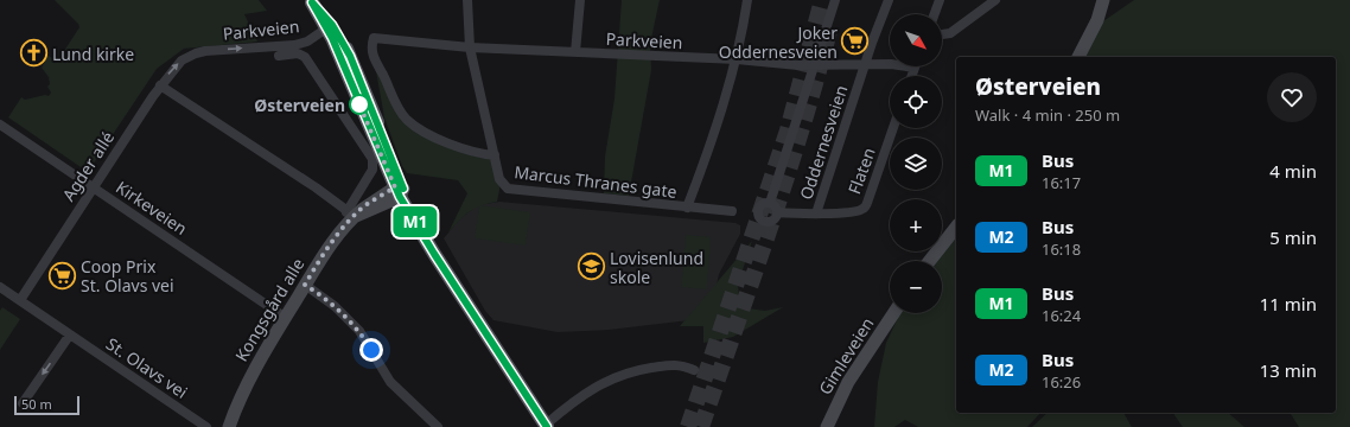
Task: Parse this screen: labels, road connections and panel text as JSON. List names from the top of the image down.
{
  "streets": {
    "street": [
      "Parkveien",
      "Oddernesveien",
      "Agder allé",
      "Flaten",
      "Marcus Thranes gate",
      "Kirkeveien",
      "Kongsgård alle",
      "Gimleveien",
      "St. Olavs vei"
    ]
  },
  "crossings": [
    ["Parkveien", "Oddernesveien"],
    ["Parkveien", "Agder allé"],
    ["Parkveien", "Marcus Thranes gate"],
    ["Oddernesveien", "Flaten"],
    ["Agder allé", "Kirkeveien"],
    ["Agder allé", "St. Olavs vei"],
    ["Kirkeveien", "Kongsgård alle"]
  ],
  "places": {
    "supermarket": ["Joker Oddernesveien", "Coop Prix St. Olavs vei"],
    "church": ["Lund kirke"],
    "other": ["Østerveien"],
    "school or university": ["Lovisenlund skole"]
  },
  "lines": ["bus line M1"],
  "scale_bar": "50 m",
  "north": "bottom right",
  "page": {
    "on_map": "M1",
    "map_buttons": ["+", "−"],
    "heading": ["Østerveien", "Walk · 4 min · 250 m"],
    "list": [
      {
        "mark": "M1",
        "name": "Bus",
        "note": "16:17",
        "value": "4 min"
      },
      {
        "mark": "M2",
        "name": "Bus",
        "note": "16:18",
        "value": "5 min"
      },
      {
        "mark": "M1",
        "name": "Bus",
        "note": "16:24",
        "value": "11 min"
      },
      {
        "mark": "M2",
        "name": "Bus",
        "note": "16:26",
        "value": "13 min"
      }
    ],
    "scale": "50 m"
  }
}
